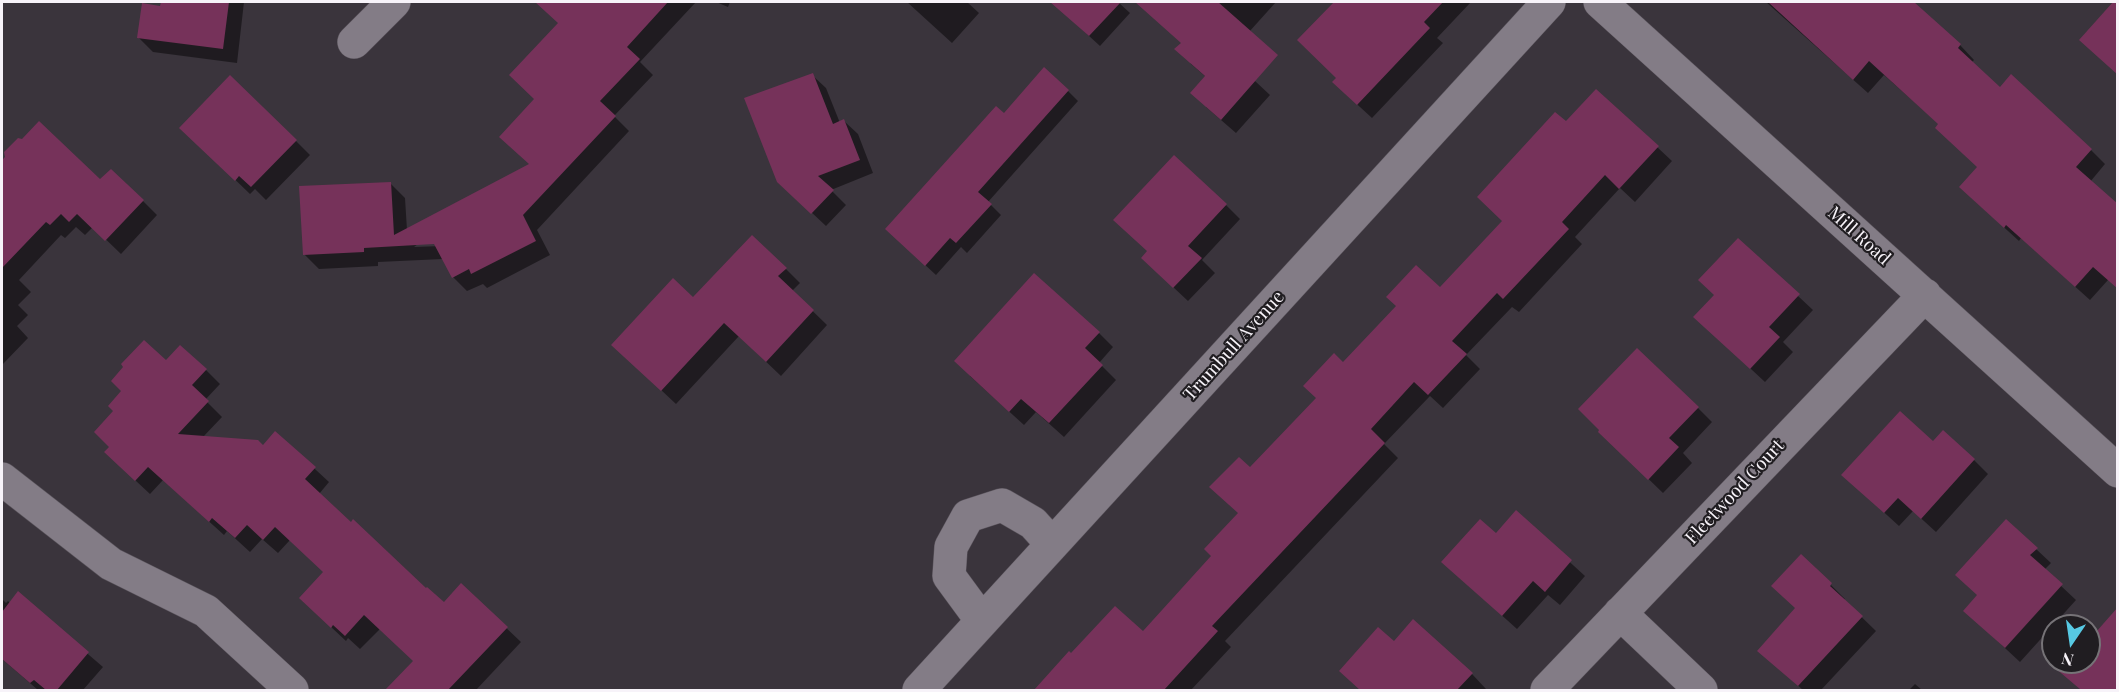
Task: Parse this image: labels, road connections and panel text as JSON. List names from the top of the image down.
{
  "streets": {
    "street": ["Mill Road", "Trumbull Avenue", "Fleetwood Court"]
  },
  "crossings": [
    ["Mill Road", "Fleetwood Court"]
  ],
  "north": "bottom"
}
